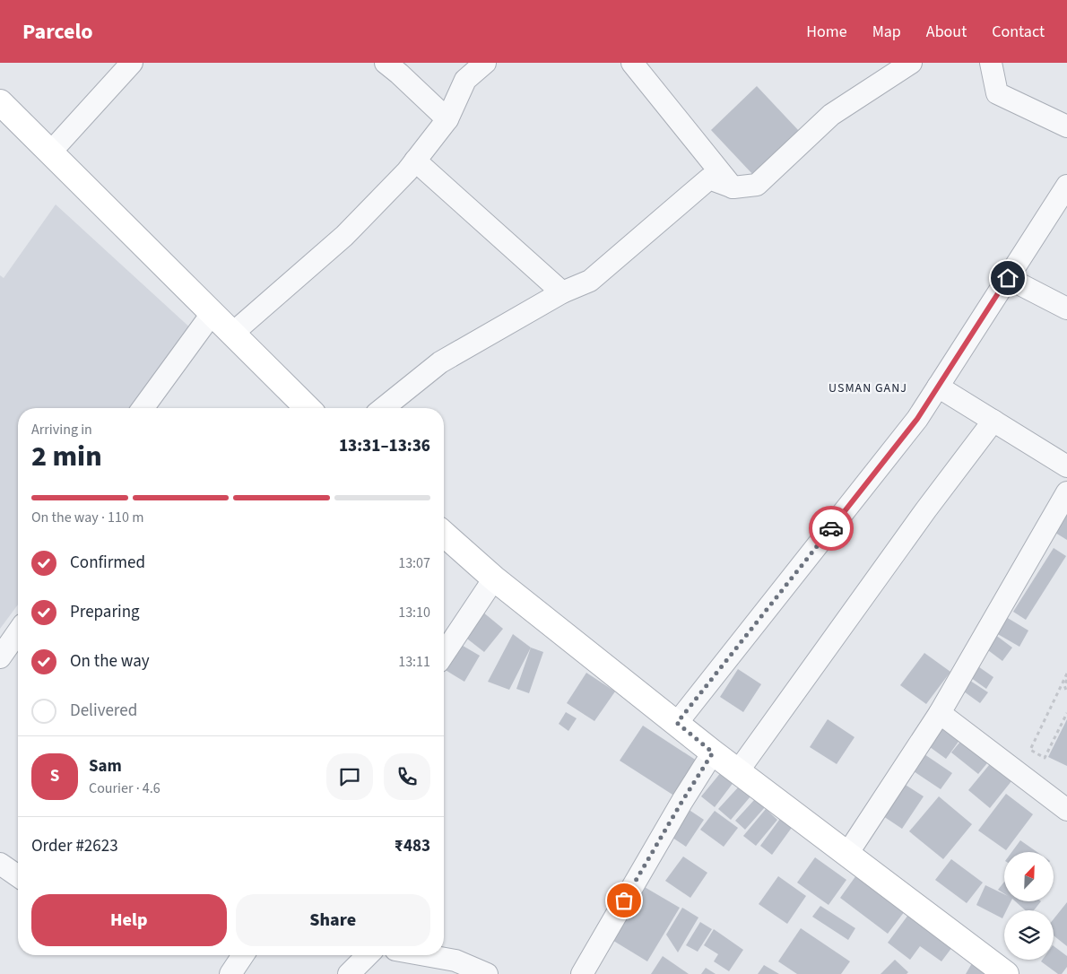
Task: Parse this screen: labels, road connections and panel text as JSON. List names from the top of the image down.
{
  "districts": ["USMAN GANJ"],
  "north": "top right",
  "page": {
    "header": "Parcelo",
    "nav": [
      "Home",
      "Map",
      "About",
      "Contact"
    ],
    "heading": ["2 min", "Arriving in", "13:31–13:36"],
    "panel": [
      "Sam",
      "Courier · 4.6",
      "Order #2623",
      "₹483"
    ],
    "bar": "On the way · 110 m",
    "list": [
      ["Confirmed", "13:07"],
      ["Preparing", "13:10"],
      ["On the way", "13:11"],
      "Delivered"
    ],
    "round": "S",
    "buttons": ["Help", "Share"]
  }
}
